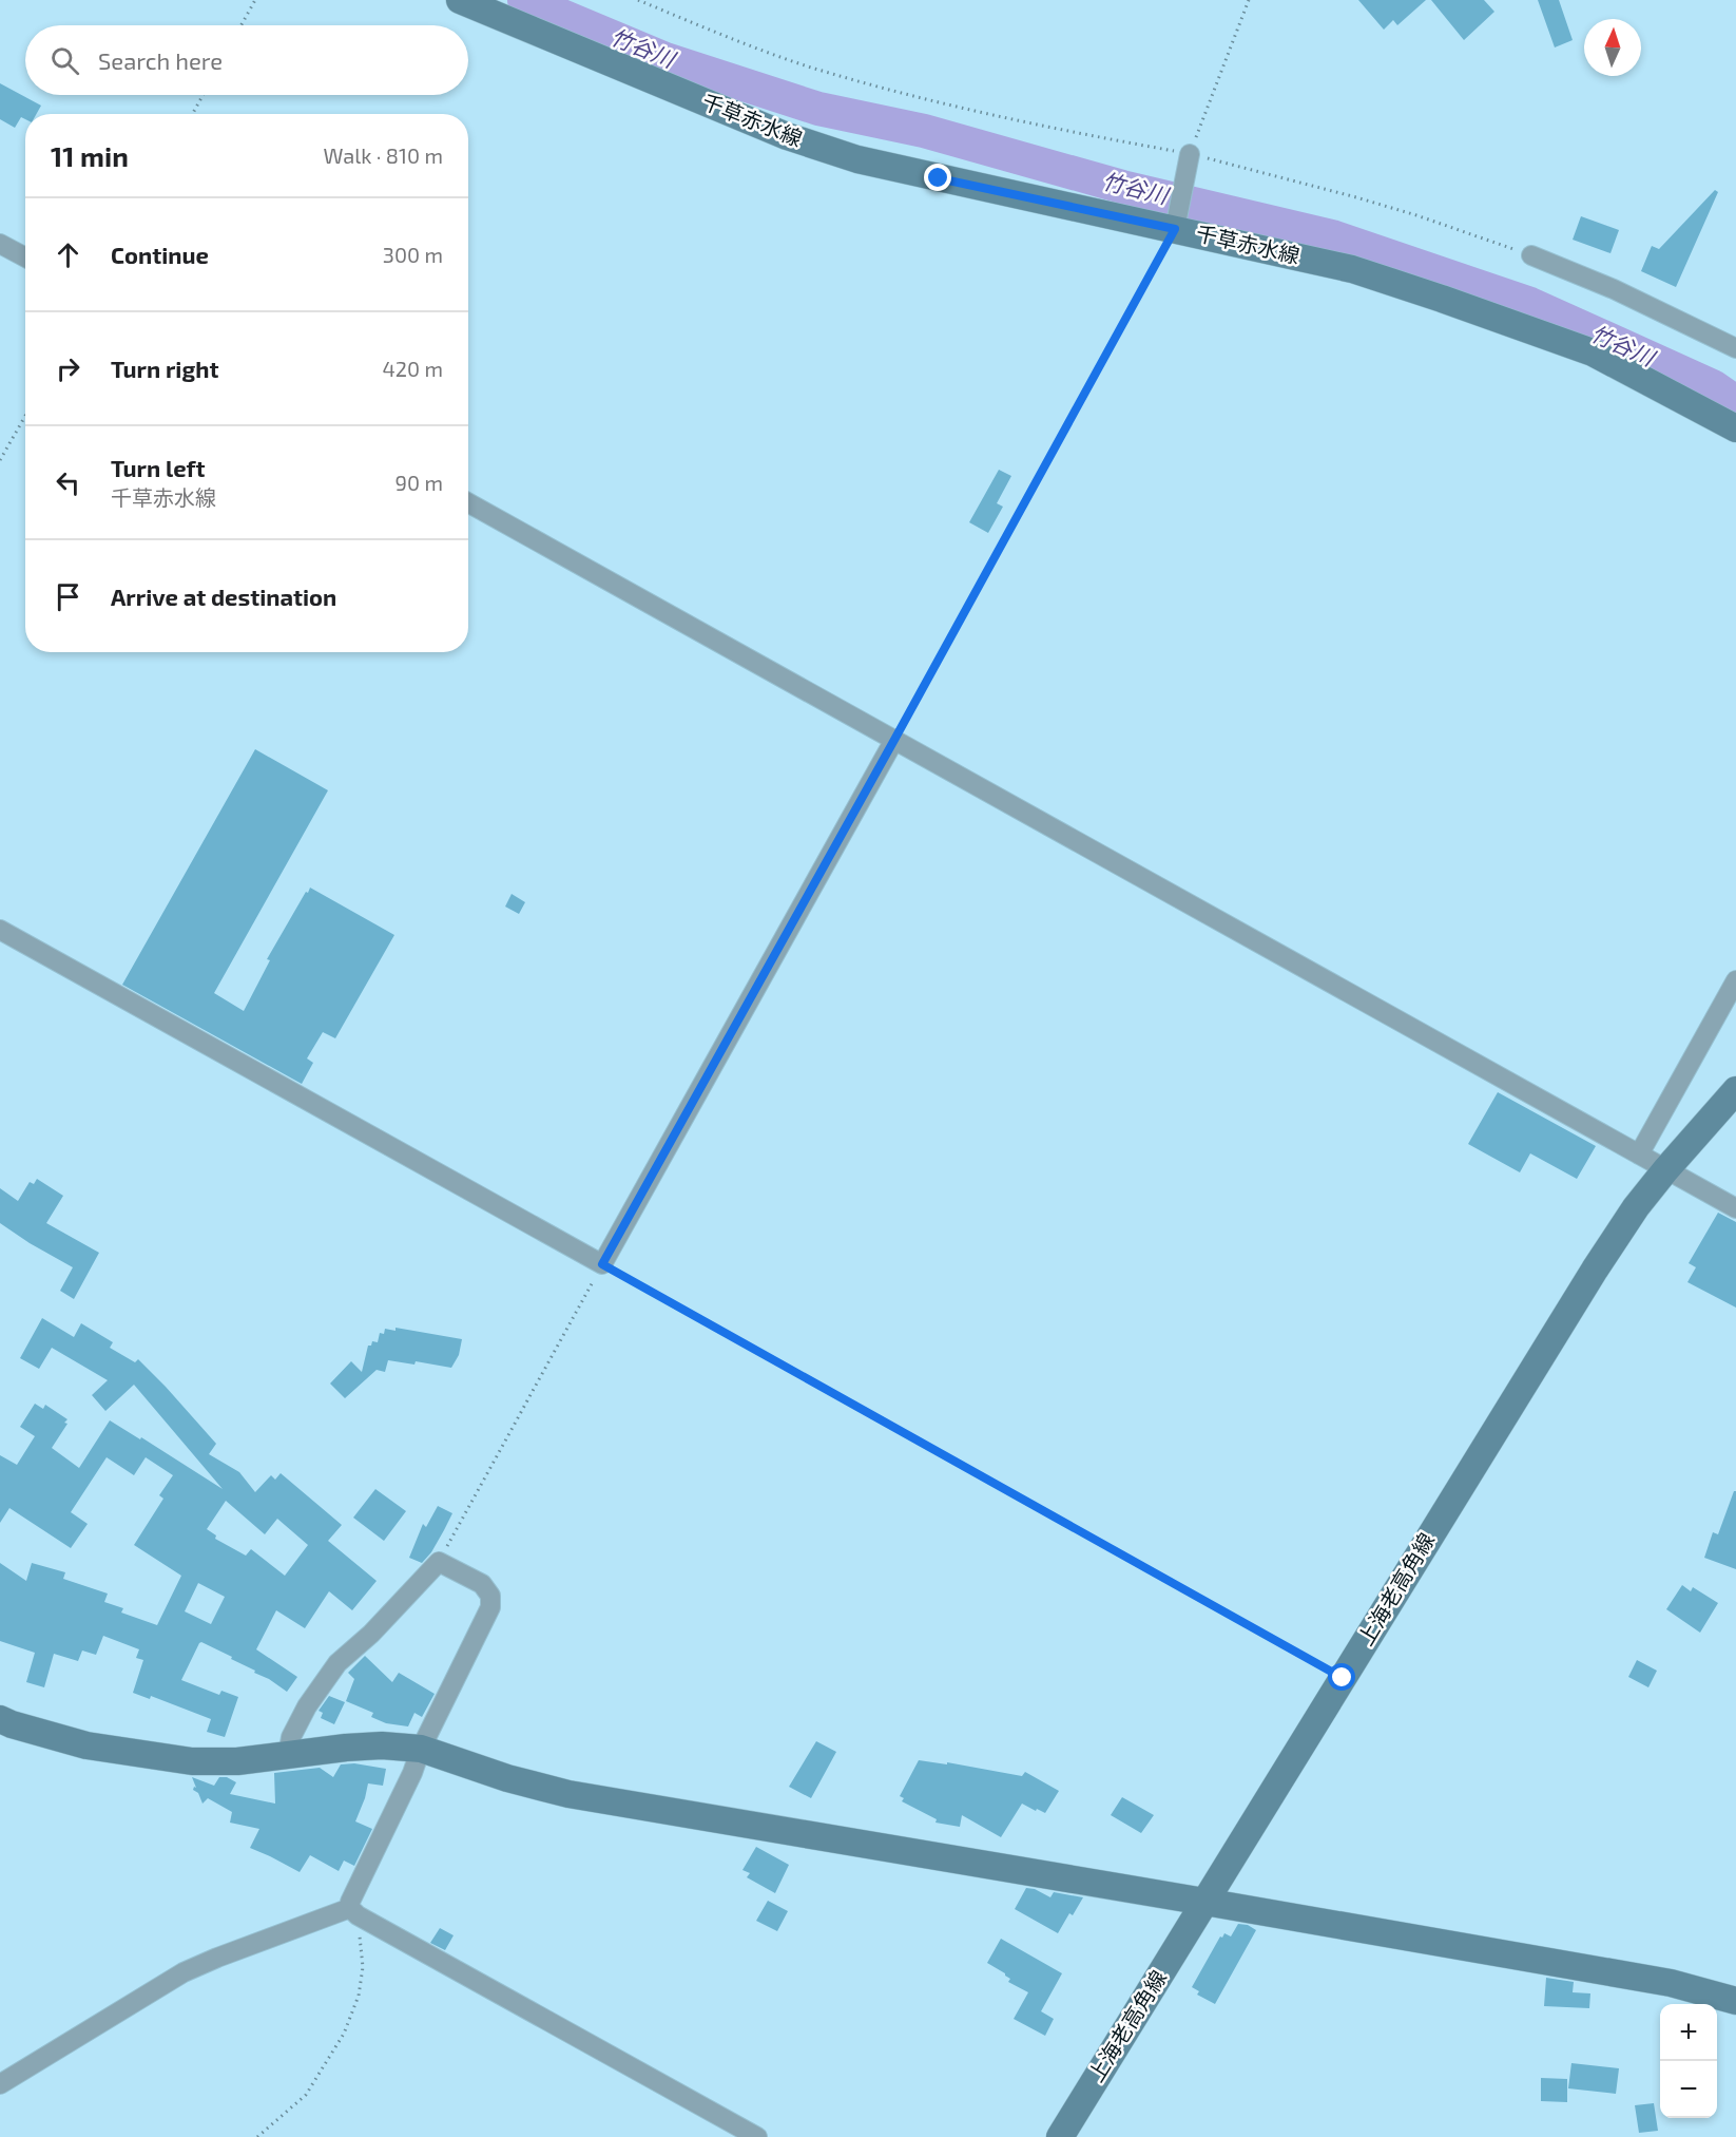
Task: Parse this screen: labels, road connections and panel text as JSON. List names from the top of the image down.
{
  "streets": {
    "main road": ["千草赤水線", "上海老高角線"]
  },
  "water": ["竹谷川"],
  "north": "top",
  "page": {
    "search": "Search here",
    "heading": ["11 min", "Walk · 810 m"],
    "list": [
      ["Continue", "300 m"],
      ["Turn right", "420 m"],
      ["Turn left", "千草赤水線", "90 m"],
      "Arrive at destination"
    ],
    "map_buttons": ["+", "−"]
  }
}
